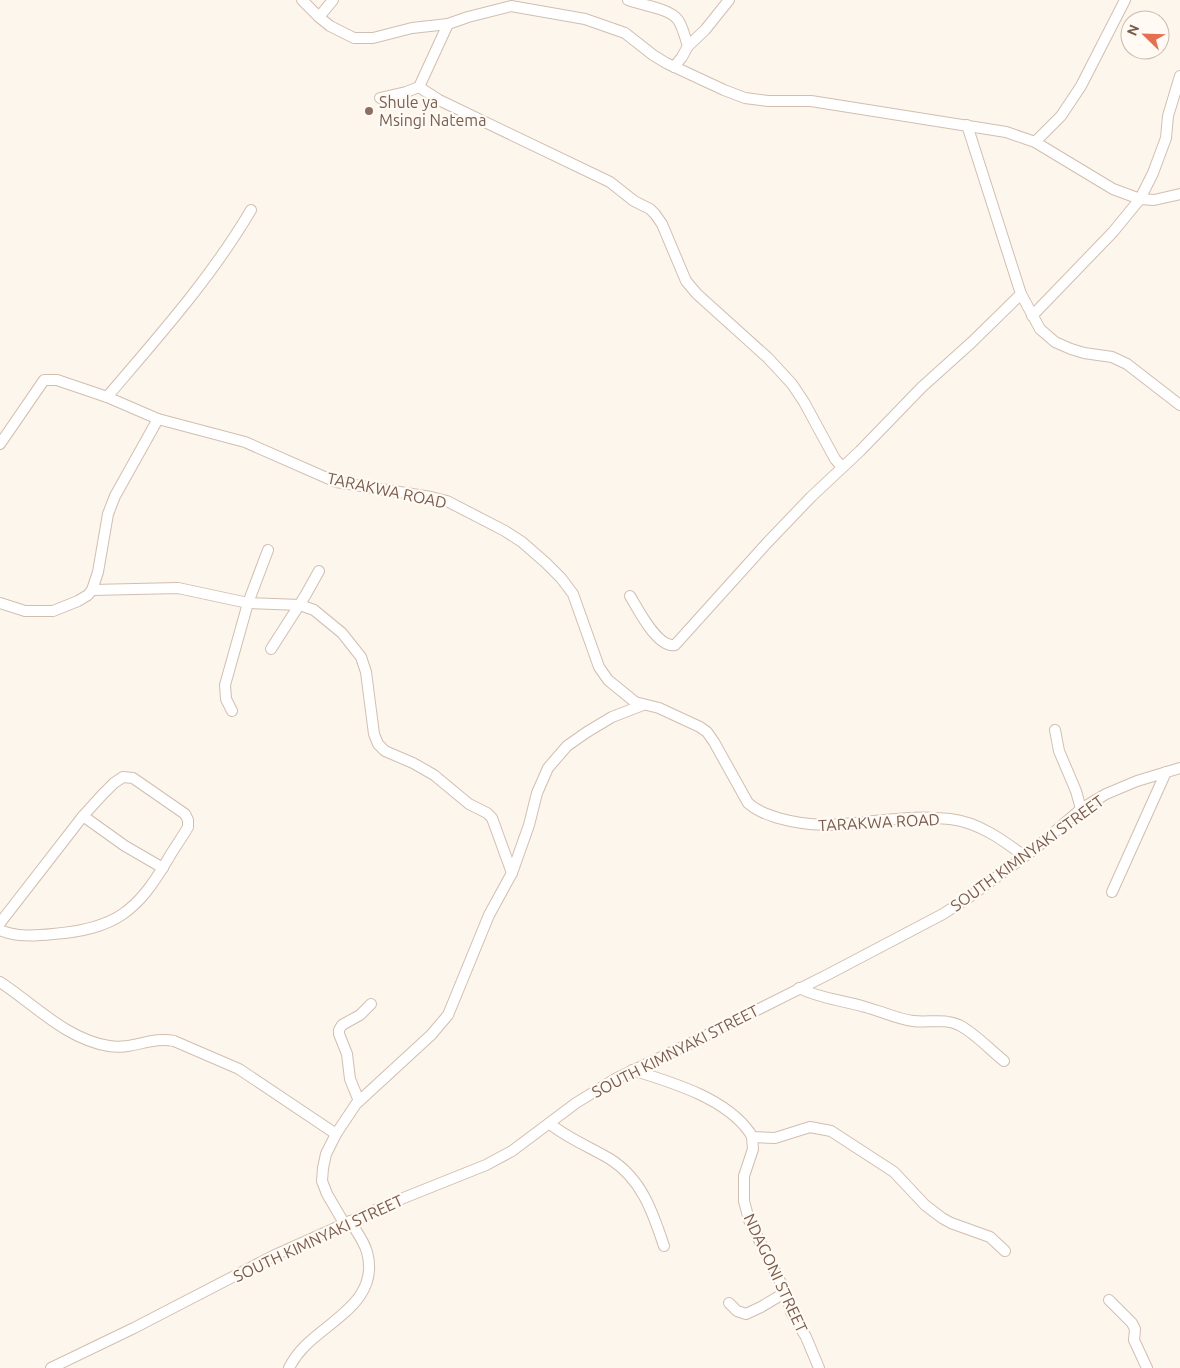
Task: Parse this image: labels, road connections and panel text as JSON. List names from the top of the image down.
{
  "streets": {
    "street": ["TARAKWA ROAD", "SOUTH KIMNYAKI STREET", "NDAGONI STREET"]
  },
  "crossings": [
    ["TARAKWA ROAD", "SOUTH KIMNYAKI STREET"]
  ],
  "places": ["Shule ya Msingi Natema"],
  "north": "top left"
}
